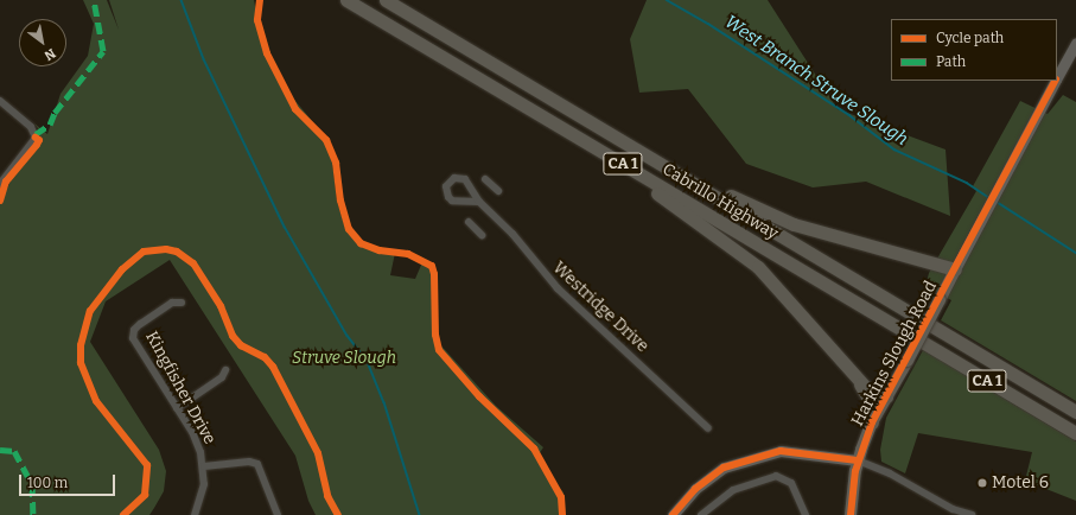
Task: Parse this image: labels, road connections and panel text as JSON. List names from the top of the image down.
{
  "streets": {
    "highway": ["CA 1", "Cabrillo Highway"],
    "main road": ["Harkins Slough Road"],
    "street": ["Westridge Drive", "Kingfisher Drive"]
  },
  "water": ["West Branch Struve Slough"],
  "parks": ["Struve Slough"],
  "places": ["Motel 6"],
  "legend": ["Cycle path", "Path"],
  "scale_bar": "100 m",
  "north": "bottom right"
}
